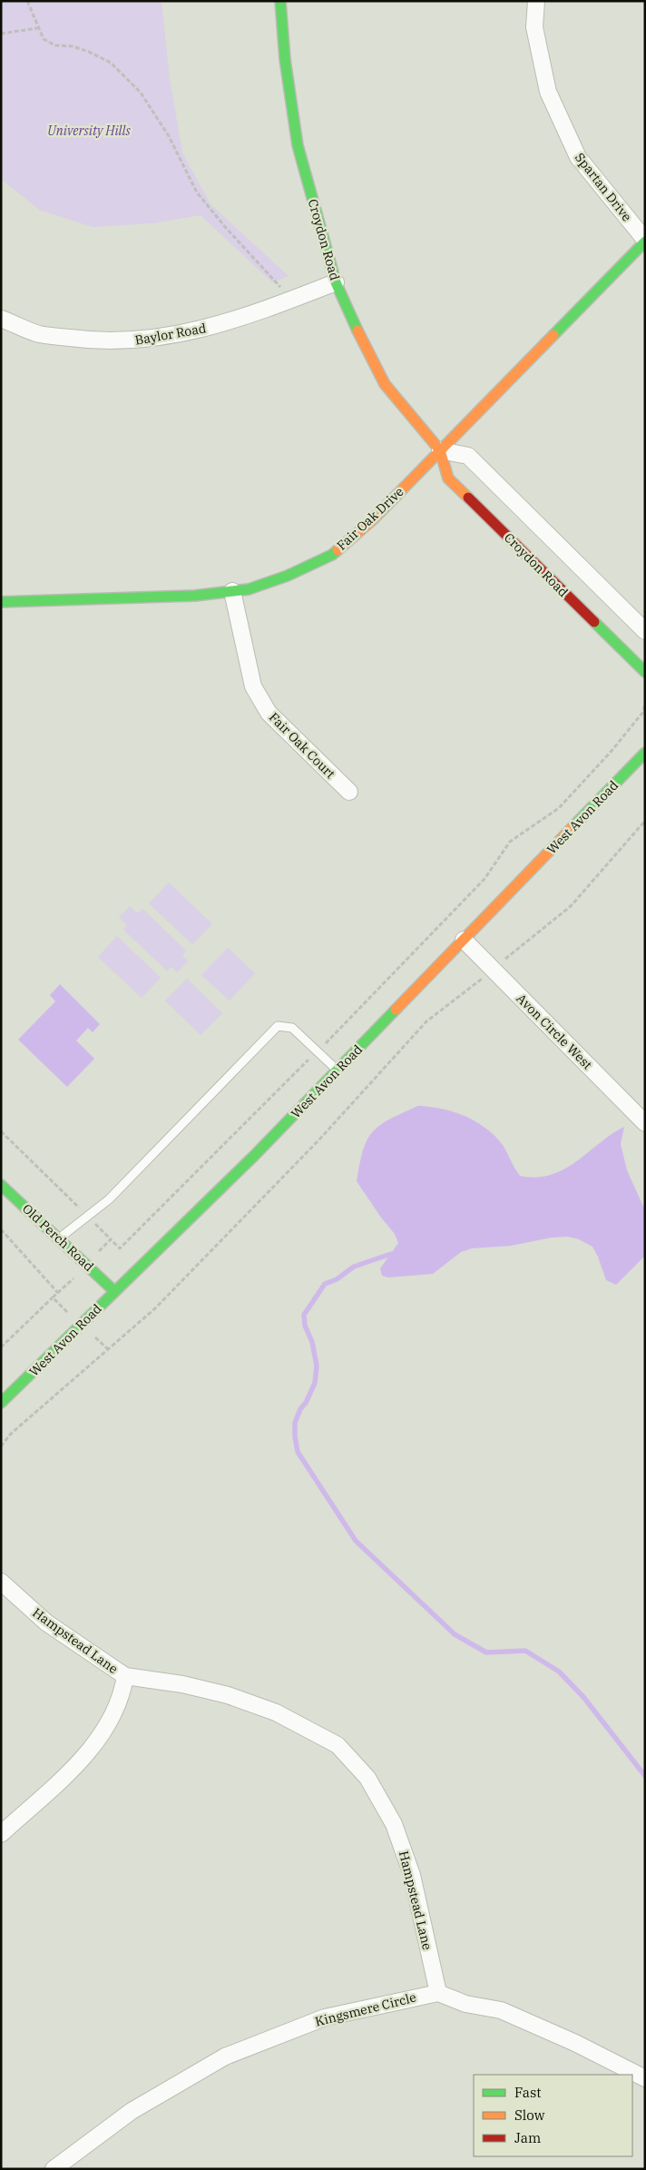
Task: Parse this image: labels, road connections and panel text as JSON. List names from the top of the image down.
{
  "streets": {
    "street": [
      "Spartan Drive",
      "Croydon Road",
      "Baylor Road",
      "Fair Oak Drive",
      "Fair Oak Court",
      "West Avon Road",
      "Avon Circle West",
      "Old Perch Road",
      "Hampstead Lane",
      "Kingsmere Circle"
    ]
  },
  "crossings": [
    ["Spartan Drive", "Fair Oak Drive"],
    ["Croydon Road", "Baylor Road"],
    ["Croydon Road", "Fair Oak Drive"],
    ["Fair Oak Drive", "Fair Oak Court"],
    ["West Avon Road", "Avon Circle West"],
    ["West Avon Road", "Old Perch Road"],
    ["Hampstead Lane", "Kingsmere Circle"]
  ],
  "parks": ["University Hills"],
  "legend": ["Fast", "Slow", "Jam"]
}
